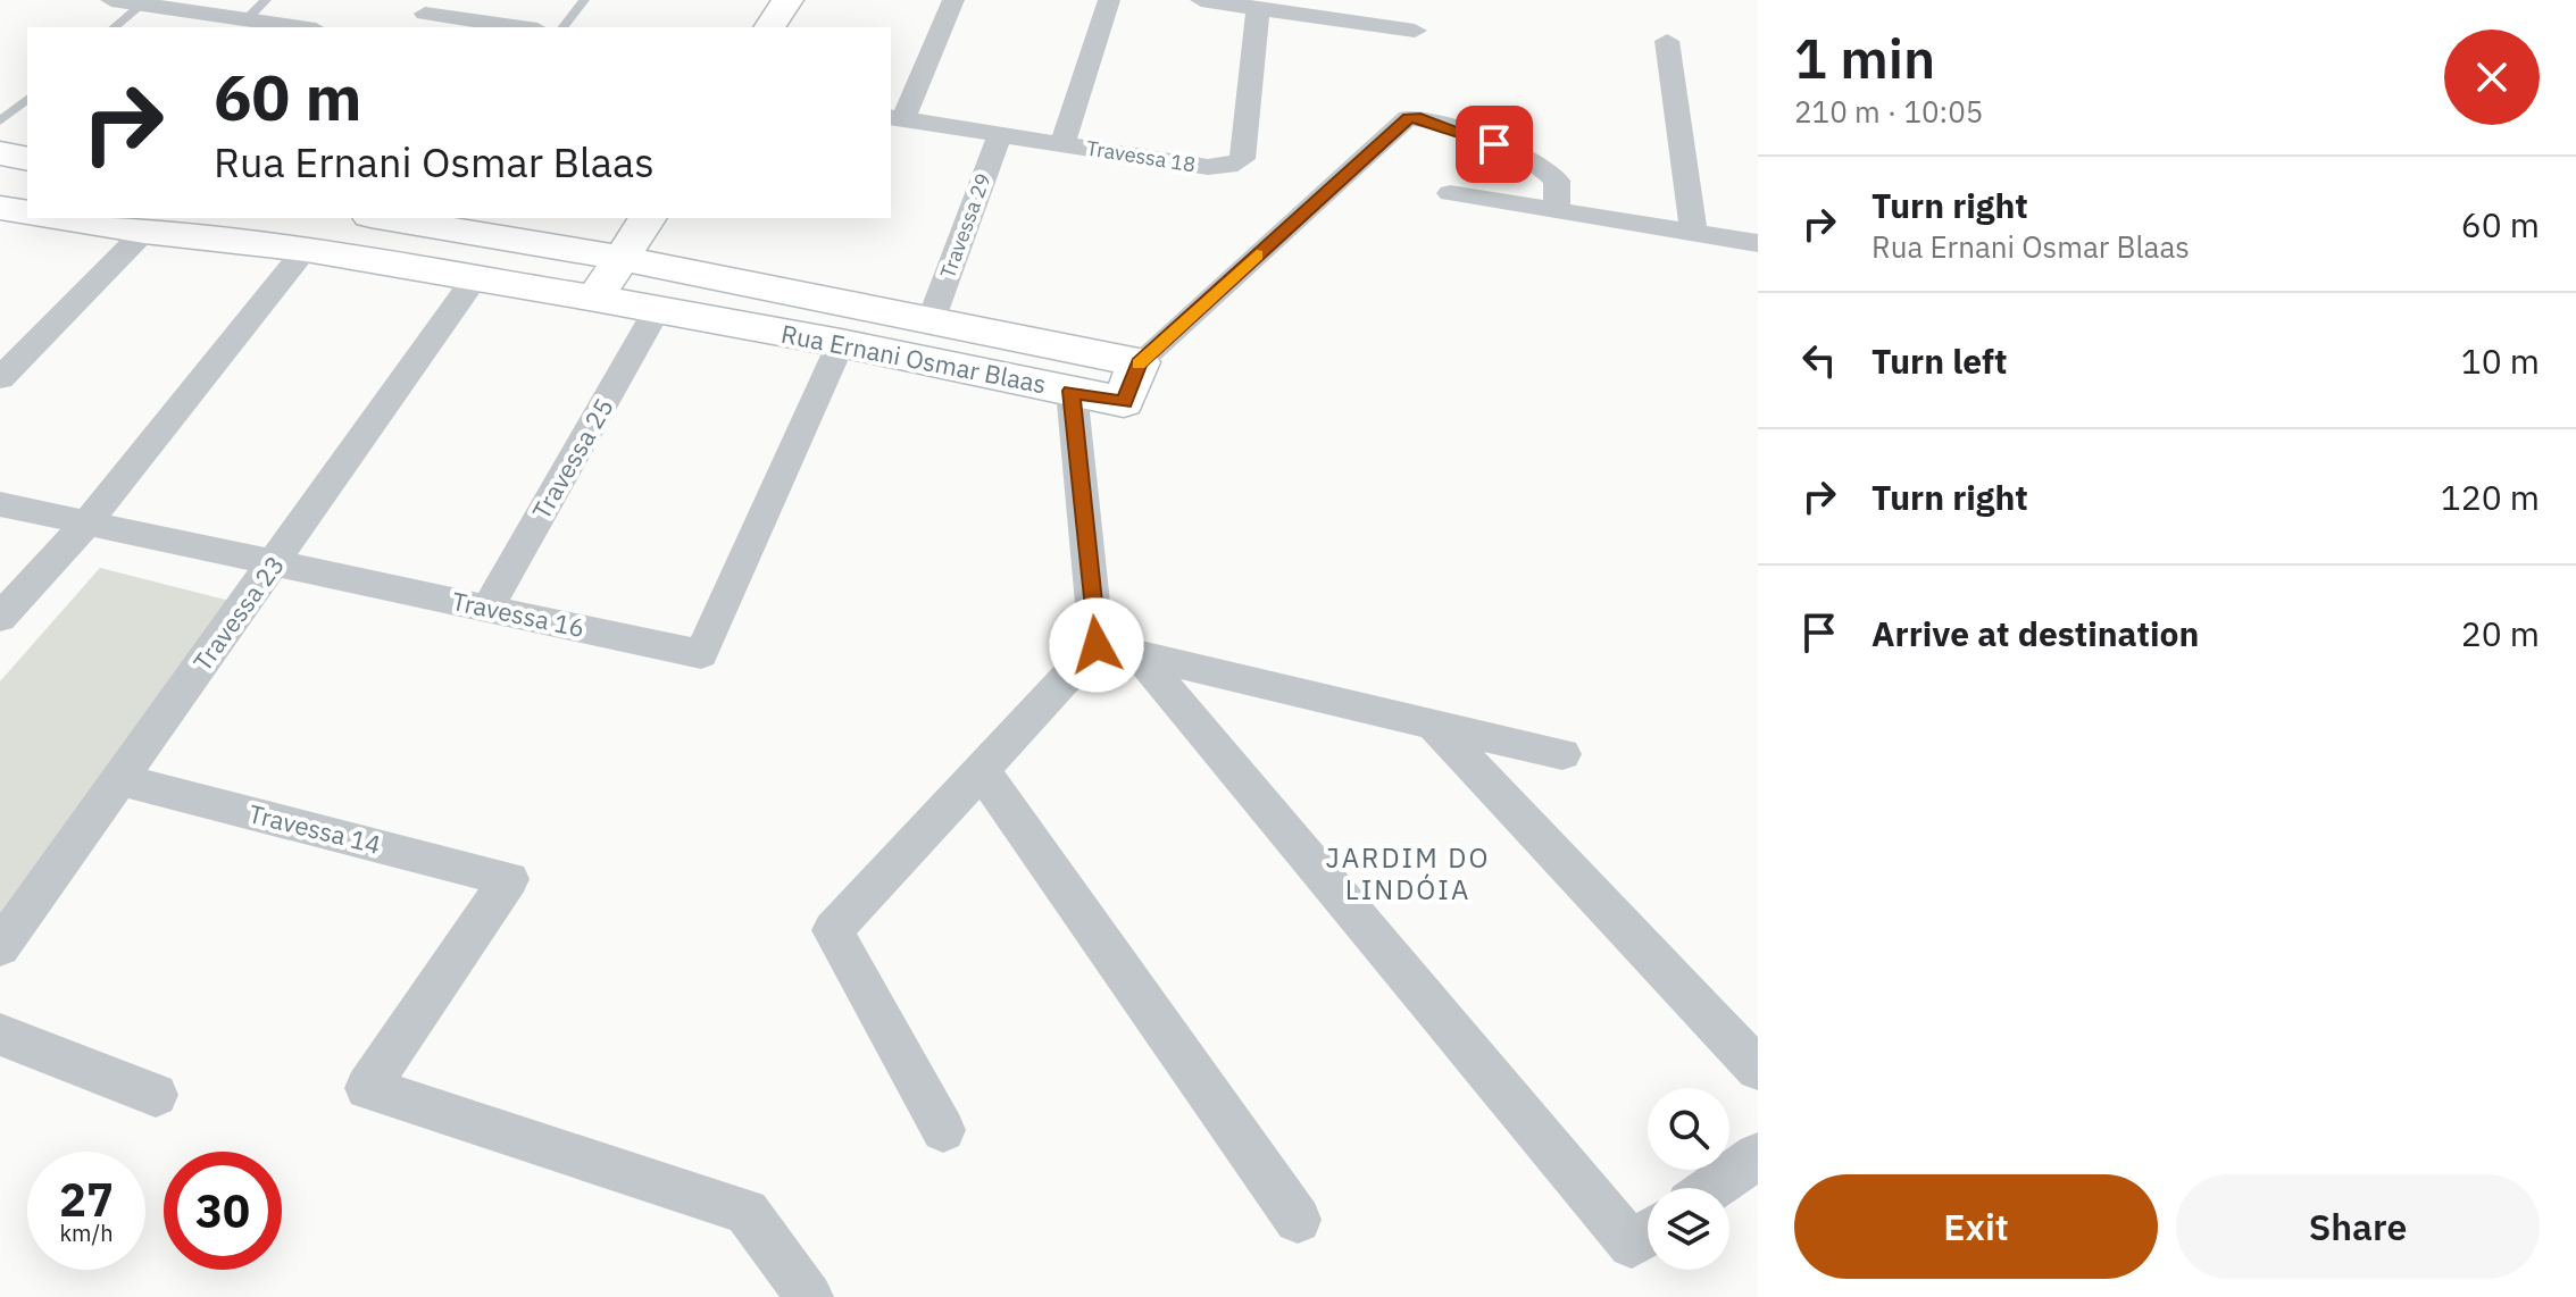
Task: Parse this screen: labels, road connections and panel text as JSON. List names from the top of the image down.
{
  "streets": {
    "street": [
      "Travessa 18",
      "Travessa 29",
      "Rua Ernani Osmar Blaas",
      "Travessa 25",
      "Travessa 23",
      "Travessa 16",
      "Travessa 14"
    ]
  },
  "crossings": [
    ["Travessa 18", "Travessa 29"],
    ["Travessa 29", "Rua Ernani Osmar Blaas"],
    ["Rua Ernani Osmar Blaas", "Travessa 25"],
    ["Rua Ernani Osmar Blaas", "Travessa 23"],
    ["Rua Ernani Osmar Blaas", "Travessa 16"],
    ["Travessa 25", "Travessa 16"],
    ["Travessa 23", "Travessa 16"],
    ["Travessa 23", "Travessa 14"]
  ],
  "districts": ["JARDIM DO LINDÓIA"],
  "page": {
    "heading": ["1 min", "210 m · 10:05"],
    "turn": ["60 m", "Rua Ernani Osmar Blaas"],
    "list": [
      {
        "name": "Turn right",
        "note": "Rua Ernani Osmar Blaas",
        "value": "60 m"
      },
      {
        "name": "Turn left",
        "value": "10 m"
      },
      {
        "name": "Turn right",
        "value": "120 m"
      },
      {
        "name": "Arrive at destination",
        "value": "20 m"
      }
    ],
    "speed": "27 km/h",
    "limit": "30",
    "buttons": ["Exit", "Share"]
  }
}
